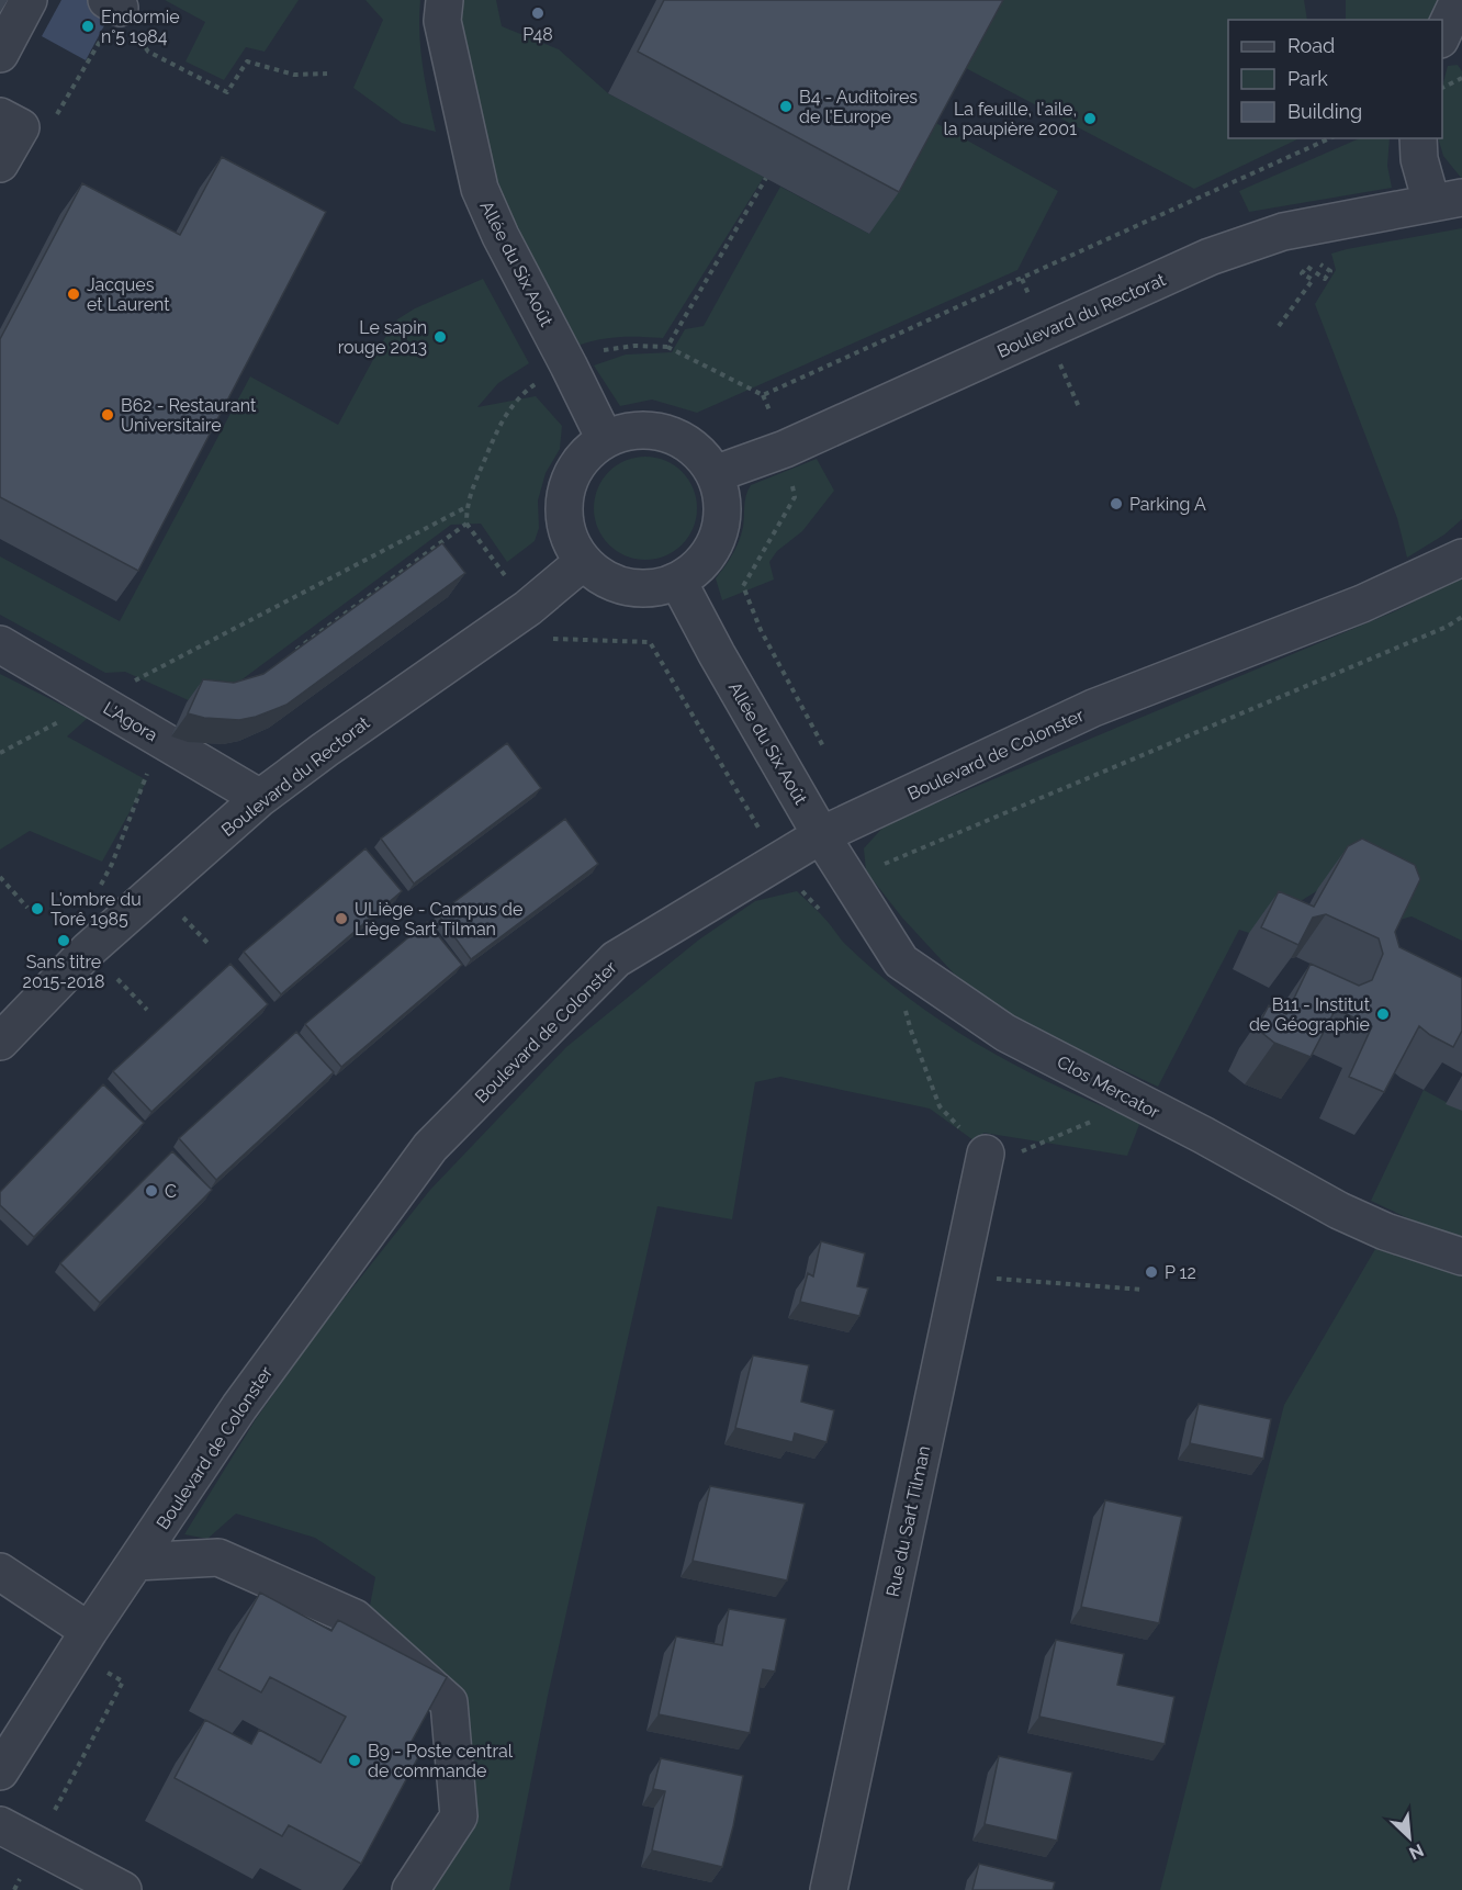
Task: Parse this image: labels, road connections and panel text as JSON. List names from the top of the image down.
{
  "streets": {
    "street": [
      "Allée du Six Août",
      "Boulevard du Rectorat",
      "L'Agora",
      "Boulevard de Colonster",
      "Clos Mercator",
      "Rue du Sart Tilman"
    ]
  },
  "crossings": [
    ["Allée du Six Août", "Boulevard du Rectorat"],
    ["Allée du Six Août", "Boulevard de Colonster"],
    ["Allée du Six Août", "Clos Mercator"],
    ["Boulevard du Rectorat", "L'Agora"],
    ["Boulevard de Colonster", "Clos Mercator"]
  ],
  "places": [
    "P48",
    "Endormie n°5 1984",
    "B4 - Auditoires de l'Europe",
    "La feuille, l'aile, la paupière 2001",
    "Jacques et Laurent",
    "Le sapin rouge 2013",
    "B62 - Restaurant Universitaire",
    "Parking A",
    "L'ombre du Torê 1985",
    "ULiège - Campus de Liège Sart Tilman",
    "Sans titre 2015-2018",
    "B11 - Institut de Géographie",
    "C",
    "P 12",
    "B9 - Poste central de commande"
  ],
  "legend": ["Road", "Park", "Building"],
  "north": "bottom right"
}
